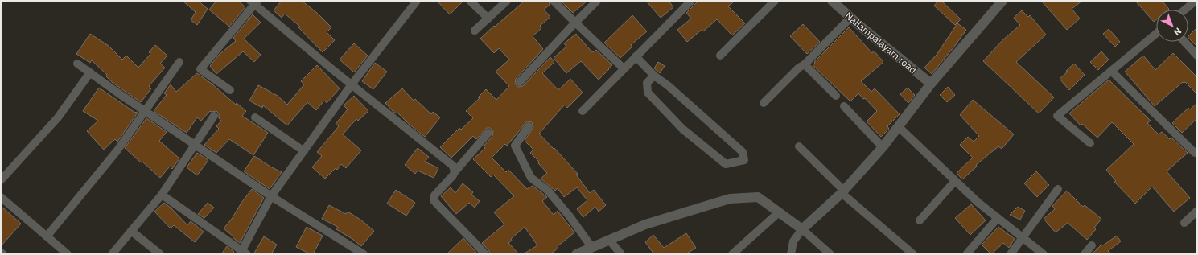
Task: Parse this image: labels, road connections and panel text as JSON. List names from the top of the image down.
{
  "streets": {
    "street": ["Nallampalayam road"]
  },
  "north": "bottom right"
}
